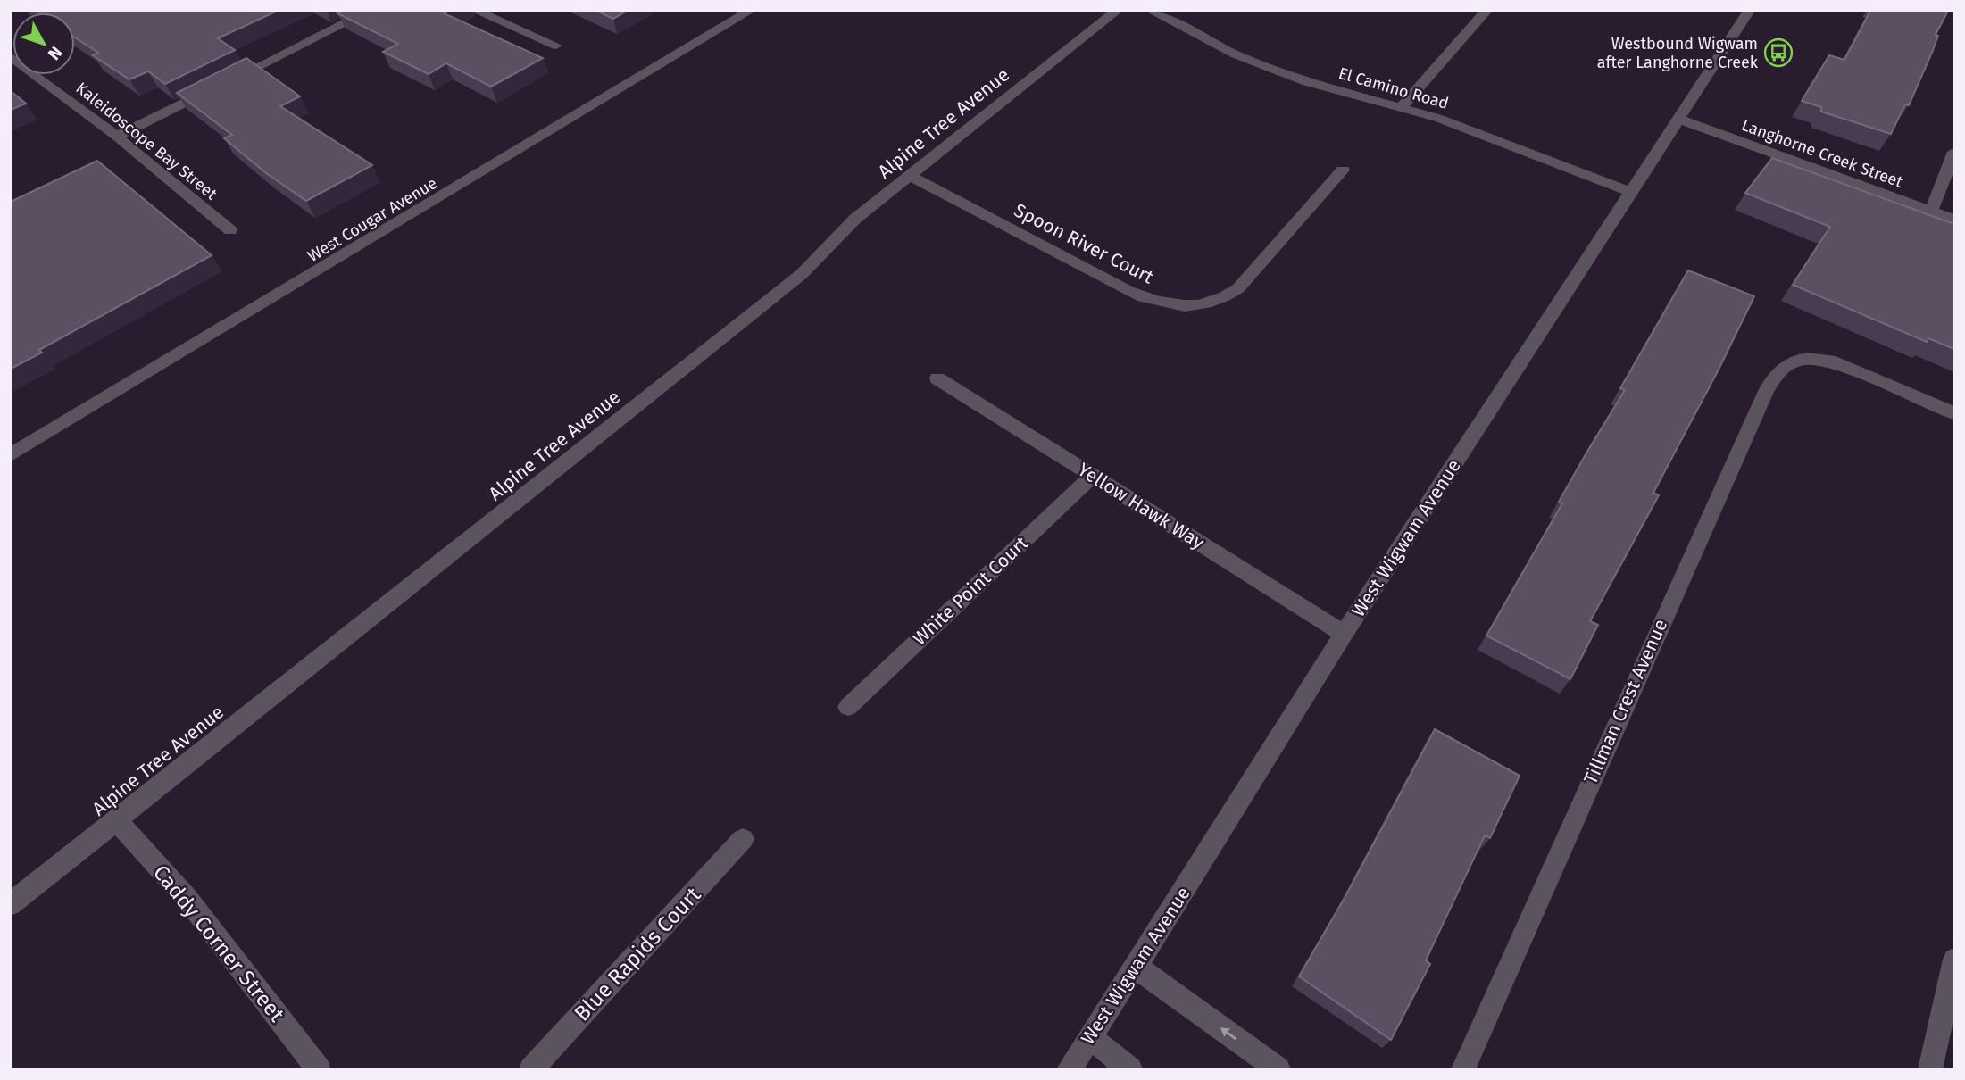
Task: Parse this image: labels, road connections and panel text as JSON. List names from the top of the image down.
{
  "streets": {
    "street": [
      "El Camino Road",
      "Alpine Tree Avenue",
      "Kaleidoscope Bay Street",
      "Langhorne Creek Street",
      "West Cougar Avenue",
      "Spoon River Court",
      "Yellow Hawk Way",
      "West Wigwam Avenue",
      "White Point Court",
      "Tillman Crest Avenue",
      "Caddy Corner Street",
      "Blue Rapids Court"
    ]
  },
  "crossings": [
    ["El Camino Road", "West Wigwam Avenue"],
    ["Alpine Tree Avenue", "Spoon River Court"],
    ["Alpine Tree Avenue", "Caddy Corner Street"],
    ["Langhorne Creek Street", "West Wigwam Avenue"],
    ["Yellow Hawk Way", "West Wigwam Avenue"],
    ["Yellow Hawk Way", "White Point Court"]
  ],
  "places": {
    "bus stop": ["Westbound Wigwam after Langhorne Creek"]
  },
  "north": "bottom right"
}
